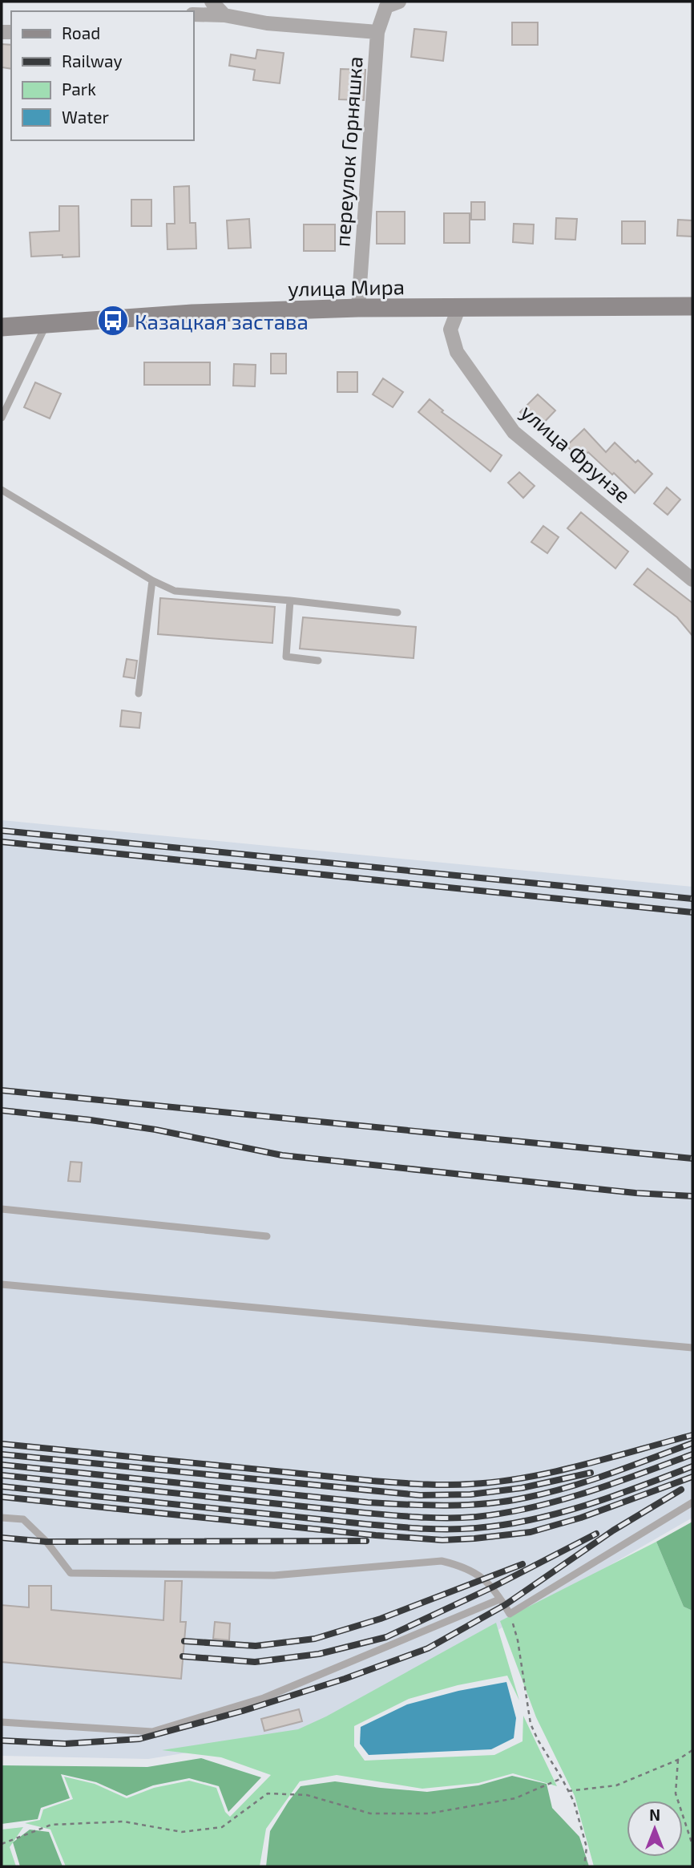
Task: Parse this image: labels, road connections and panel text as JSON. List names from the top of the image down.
{
  "streets": {
    "main road": ["улица Мира"],
    "street": ["переулок Горняшка", "улица Фрунзе"]
  },
  "crossings": [
    ["переулок Горняшка", "улица Мира"],
    ["улица Мира", "улица Фрунзе"]
  ],
  "places": {
    "bus stop": ["Казацкая застава"]
  },
  "legend": [
    "Road",
    "Railway",
    "Park",
    "Water"
  ],
  "north": "top"
}
